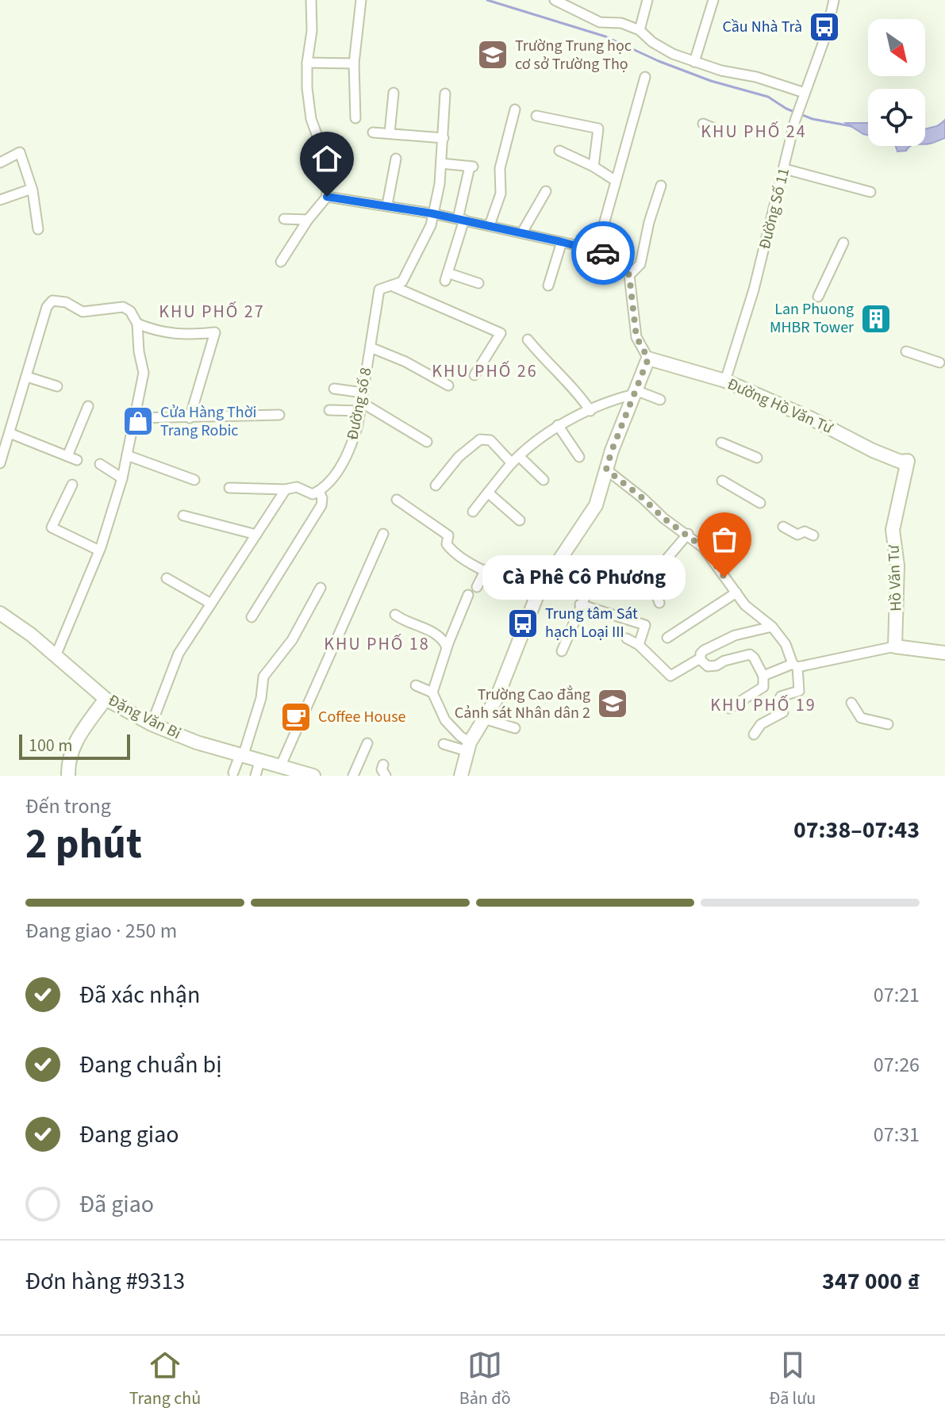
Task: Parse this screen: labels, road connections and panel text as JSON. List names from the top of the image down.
{
  "streets": {
    "street": [
      "Đường Số 11",
      "Đường số 8",
      "Đường Hồ Văn Tư",
      "Hồ Văn Tư",
      "Đặng Văn Bi"
    ]
  },
  "crossings": [
    ["Đường Số 11", "Đường Hồ Văn Tư"],
    ["Đường Hồ Văn Tư", "Hồ Văn Tư"]
  ],
  "districts": [
    "KHU PHỐ 24",
    "KHU PHỐ 27",
    "KHU PHỐ 26",
    "KHU PHỐ 18",
    "KHU PHỐ 19"
  ],
  "places": {
    "bus stop": ["Cầu Nhà Trà", "Trung tâm Sát hạch Loại III"],
    "school or university": ["Trường Trung học cơ sở Trường Thọ", "Trường Cao đẳng Cảnh sát Nhân dân 2"],
    "building": ["Lan Phuong MHBR Tower"],
    "shop": ["Cửa Hàng Thời Trang Robic"],
    "other": ["Cà Phê Cô Phương"],
    "cafe": ["Coffee House"]
  },
  "scale_bar": "100 m",
  "north": "bottom right",
  "page": {
    "bubble": "Cà Phê Cô Phương",
    "scale": "100 m",
    "heading": ["2 phút", "Đến trong", "07:38–07:43"],
    "panel": ["Đơn hàng #9313", "347 000 ₫"],
    "bar": "Đang giao · 250 m",
    "list": [
      ["Đã xác nhận", "07:21"],
      ["Đang chuẩn bị", "07:26"],
      ["Đang giao", "07:31"],
      "Đã giao"
    ],
    "tabs": ["Trang chủ", "Bản đồ", "Đã lưu"]
  }
}
